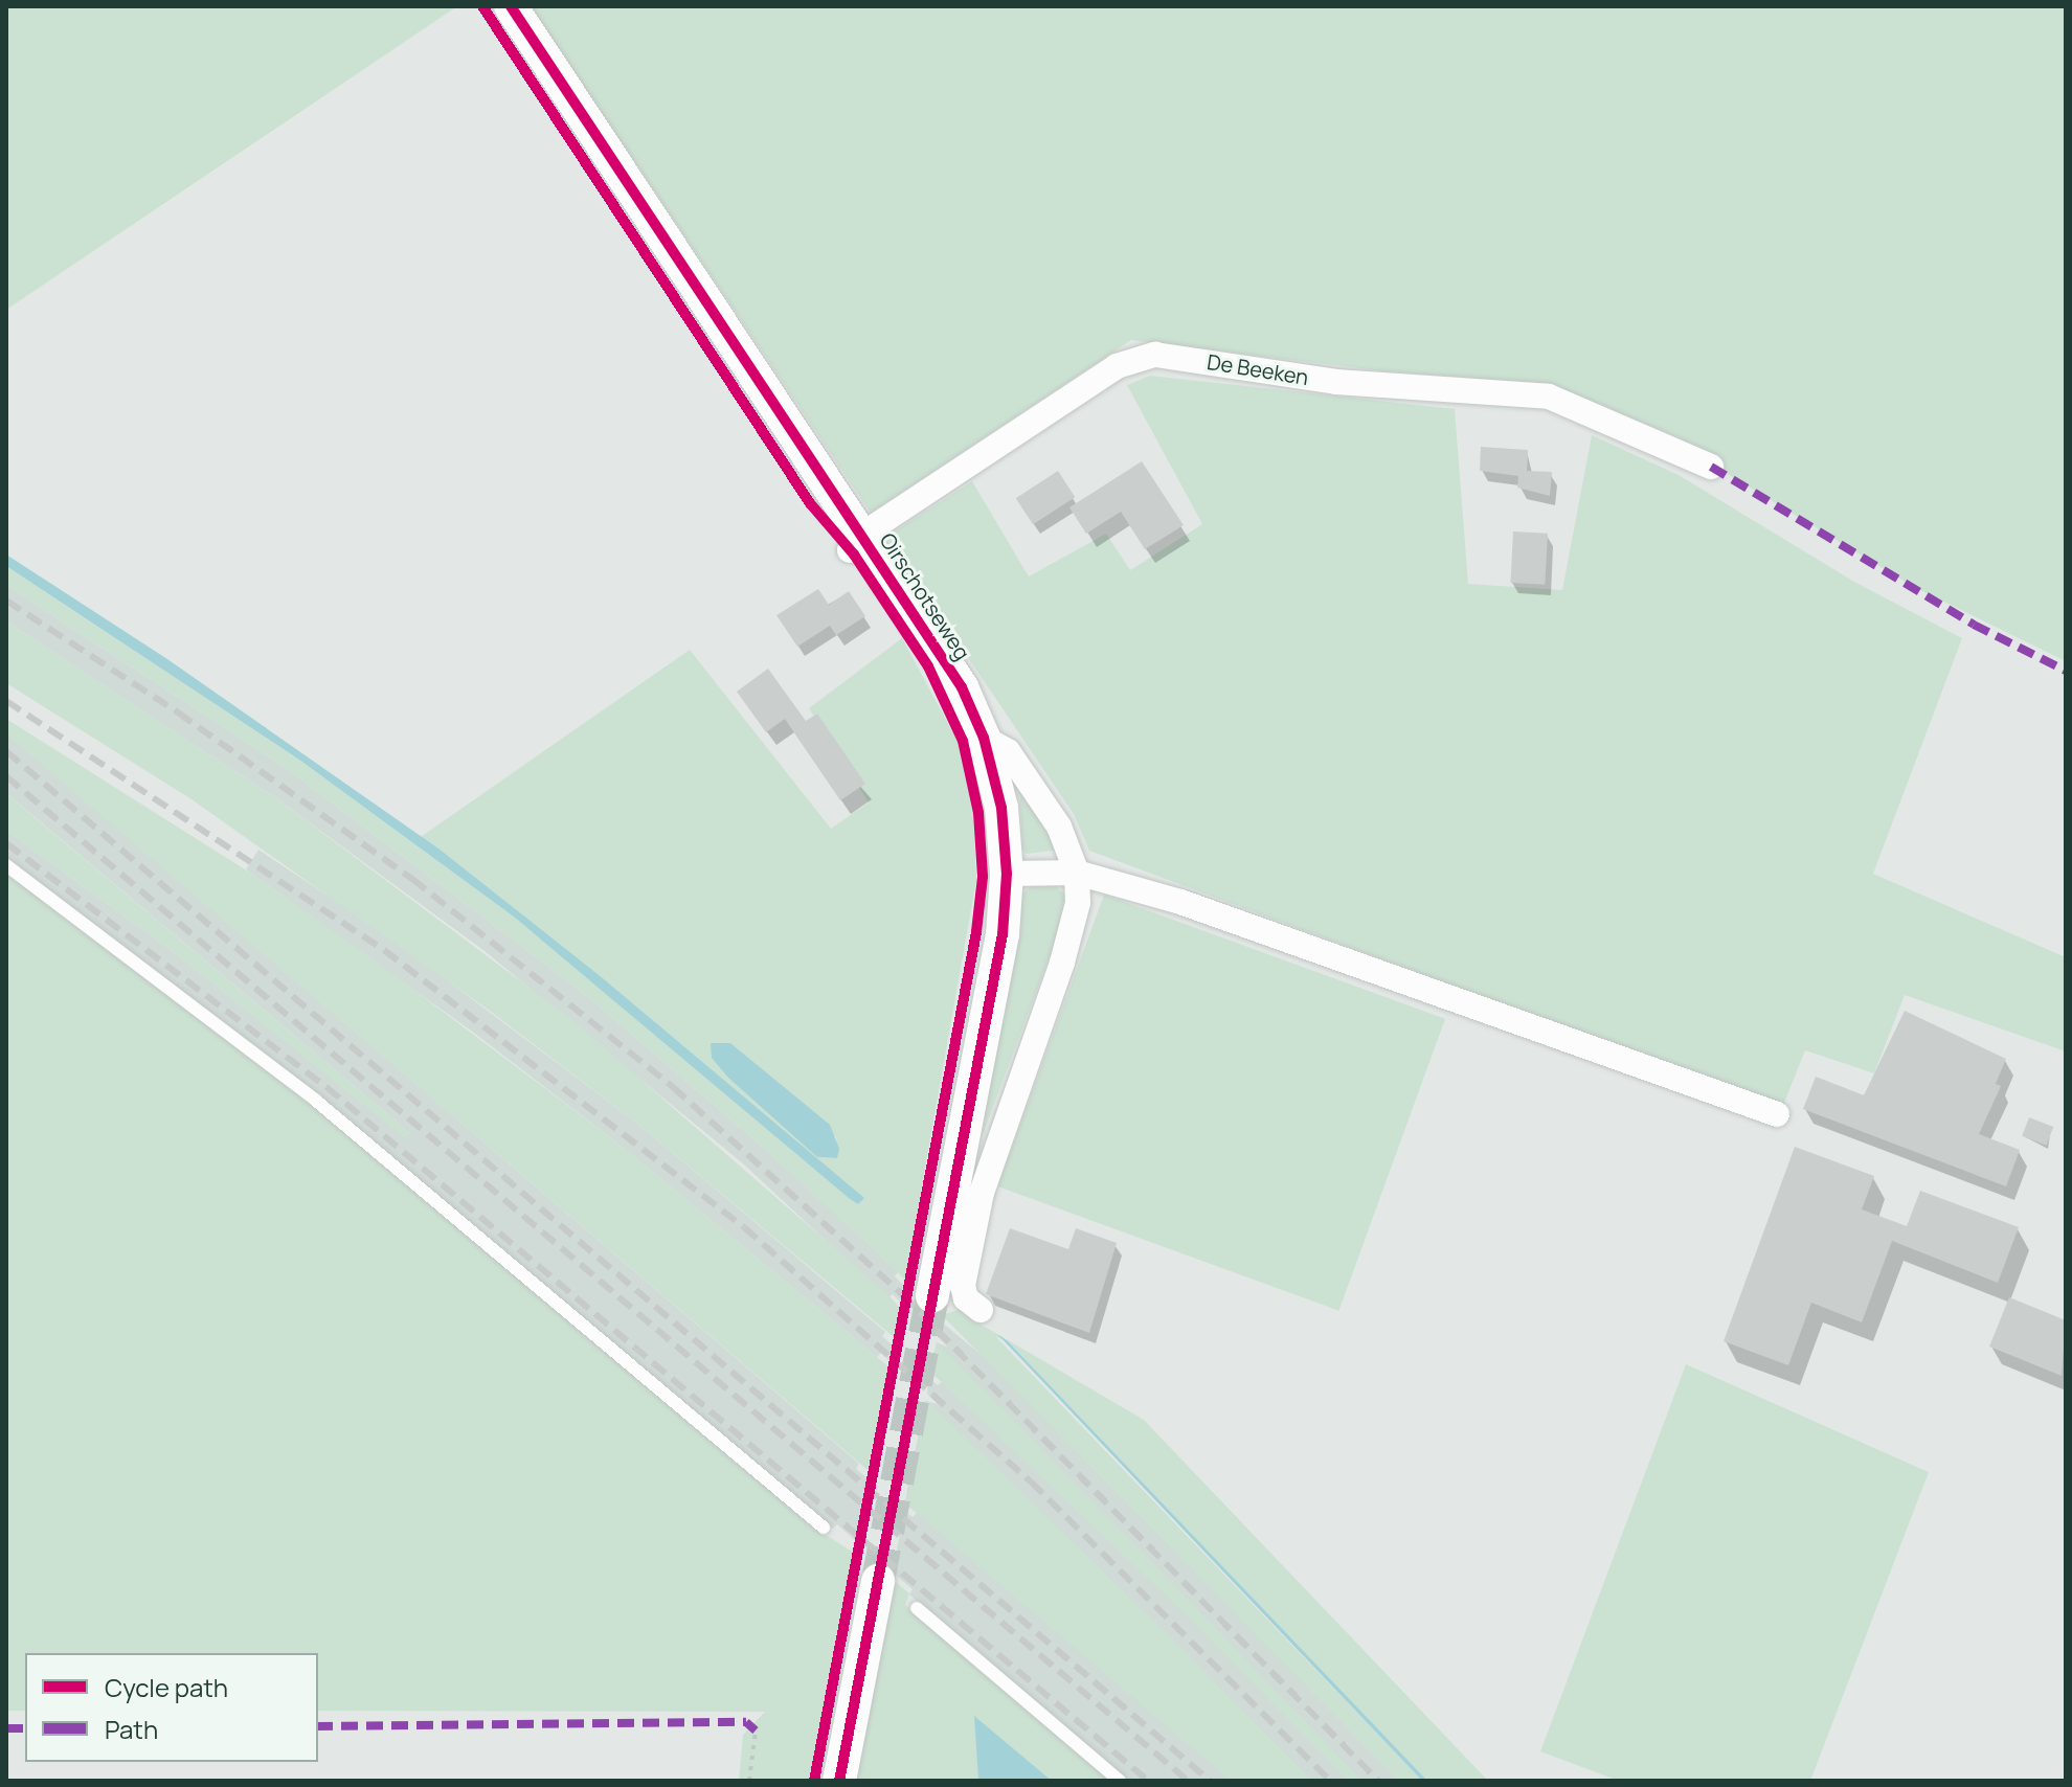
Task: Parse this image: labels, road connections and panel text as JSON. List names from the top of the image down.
{
  "streets": {
    "street": ["De Beeken", "Oirschotseweg"]
  },
  "crossings": [
    ["De Beeken", "Oirschotseweg"]
  ],
  "legend": ["Cycle path", "Path"]
}
